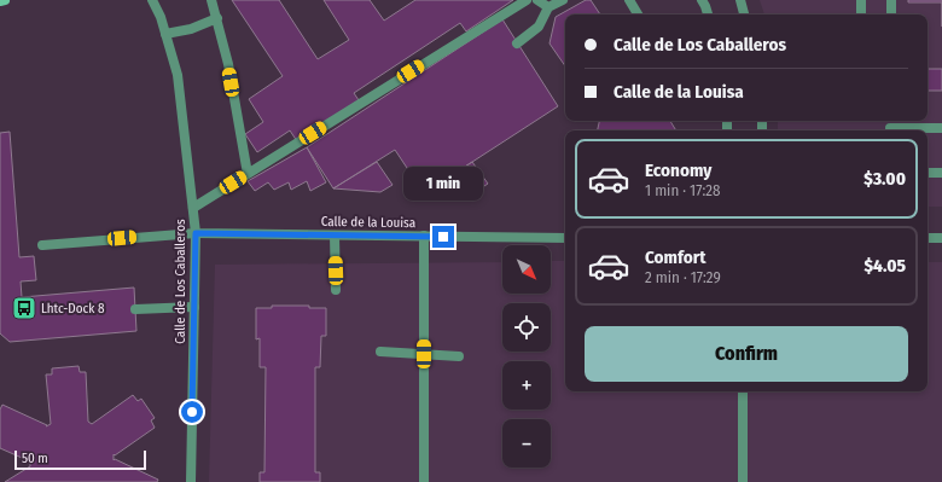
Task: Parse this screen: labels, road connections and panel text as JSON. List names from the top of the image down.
{
  "streets": {
    "street": ["Calle de la Louisa", "Calle de Los Caballeros"]
  },
  "crossings": [
    ["Calle de la Louisa", "Calle de Los Caballeros"]
  ],
  "places": {
    "bus stop": ["Lhtc-Dock 8"]
  },
  "scale_bar": "50 m",
  "north": "bottom right",
  "page": {
    "banner": ["Calle de Los Caballeros", "Calle de la Louisa"],
    "list": [
      {
        "name": "Economy",
        "note": "1 min · 17:28",
        "value": "$3.00"
      },
      {
        "name": "Comfort",
        "note": "2 min · 17:29",
        "value": "$4.05"
      }
    ],
    "bubble": "1 min",
    "map_buttons": ["+", "−"],
    "buttons": "Confirm",
    "scale": "50 m"
  }
}
